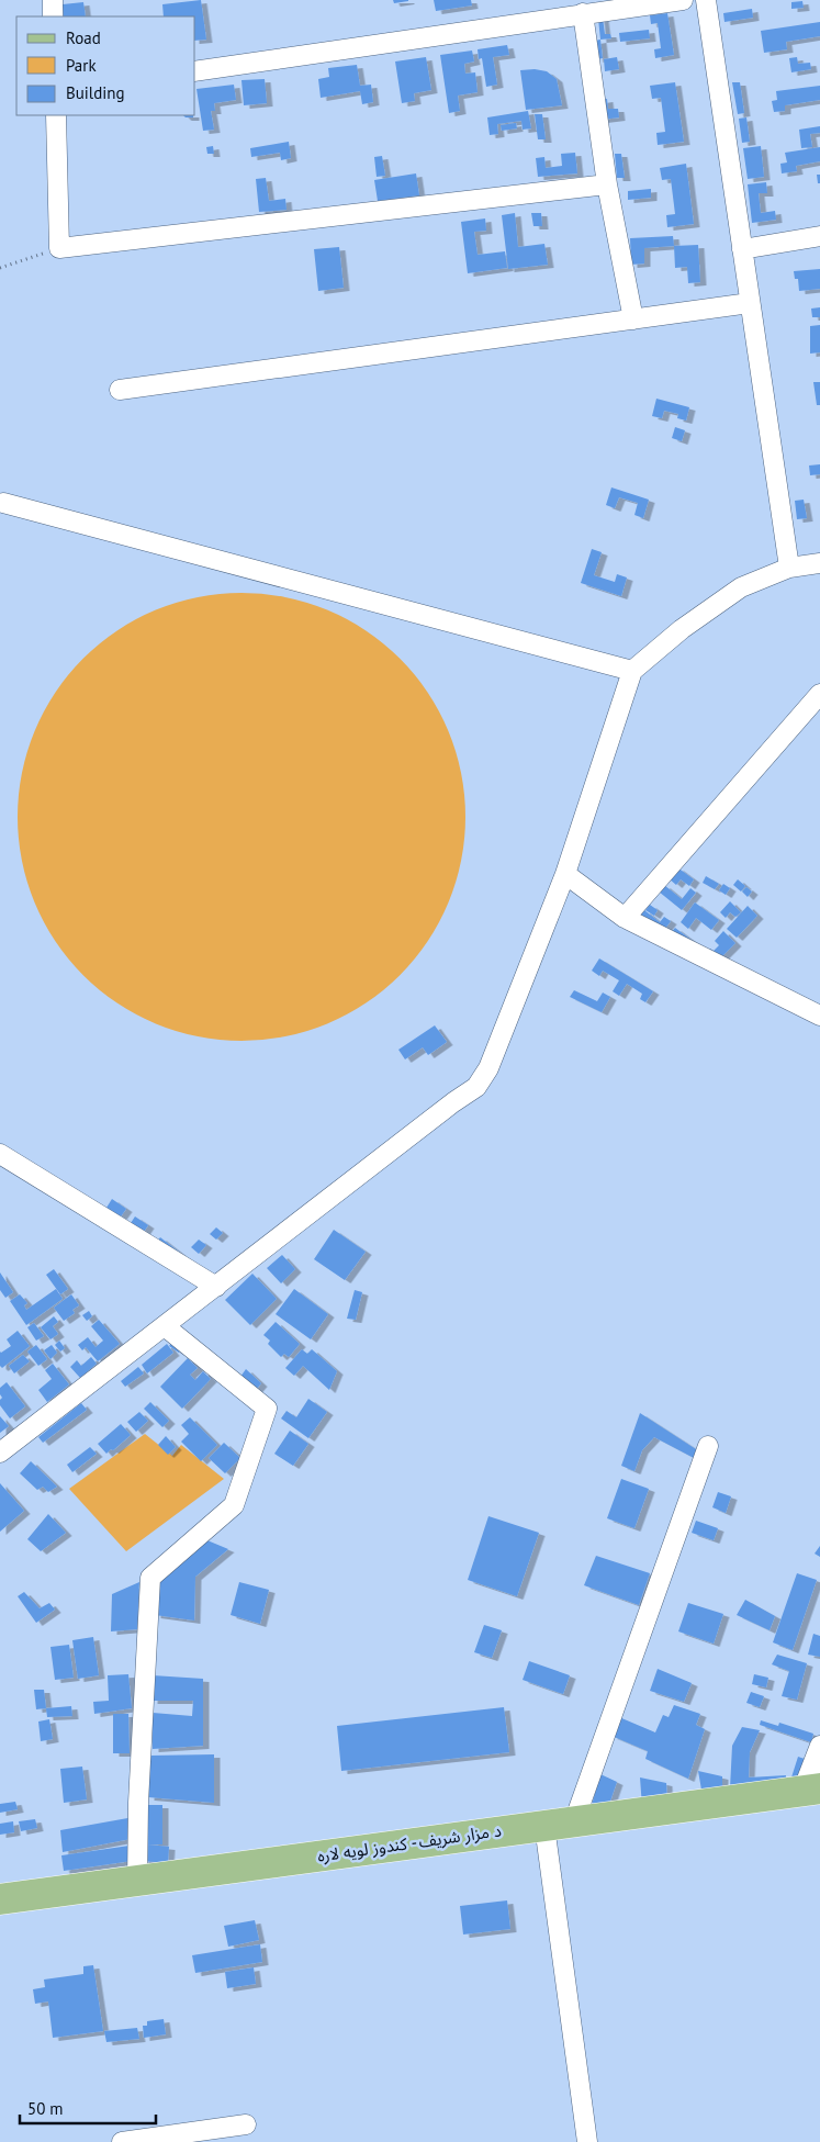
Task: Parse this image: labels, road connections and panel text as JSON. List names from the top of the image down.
{
  "streets": {
    "main road": ["د مزار شریف - کندوز لویه لاره"]
  },
  "legend": ["Road", "Park", "Building"],
  "scale_bar": "50 m"
}
